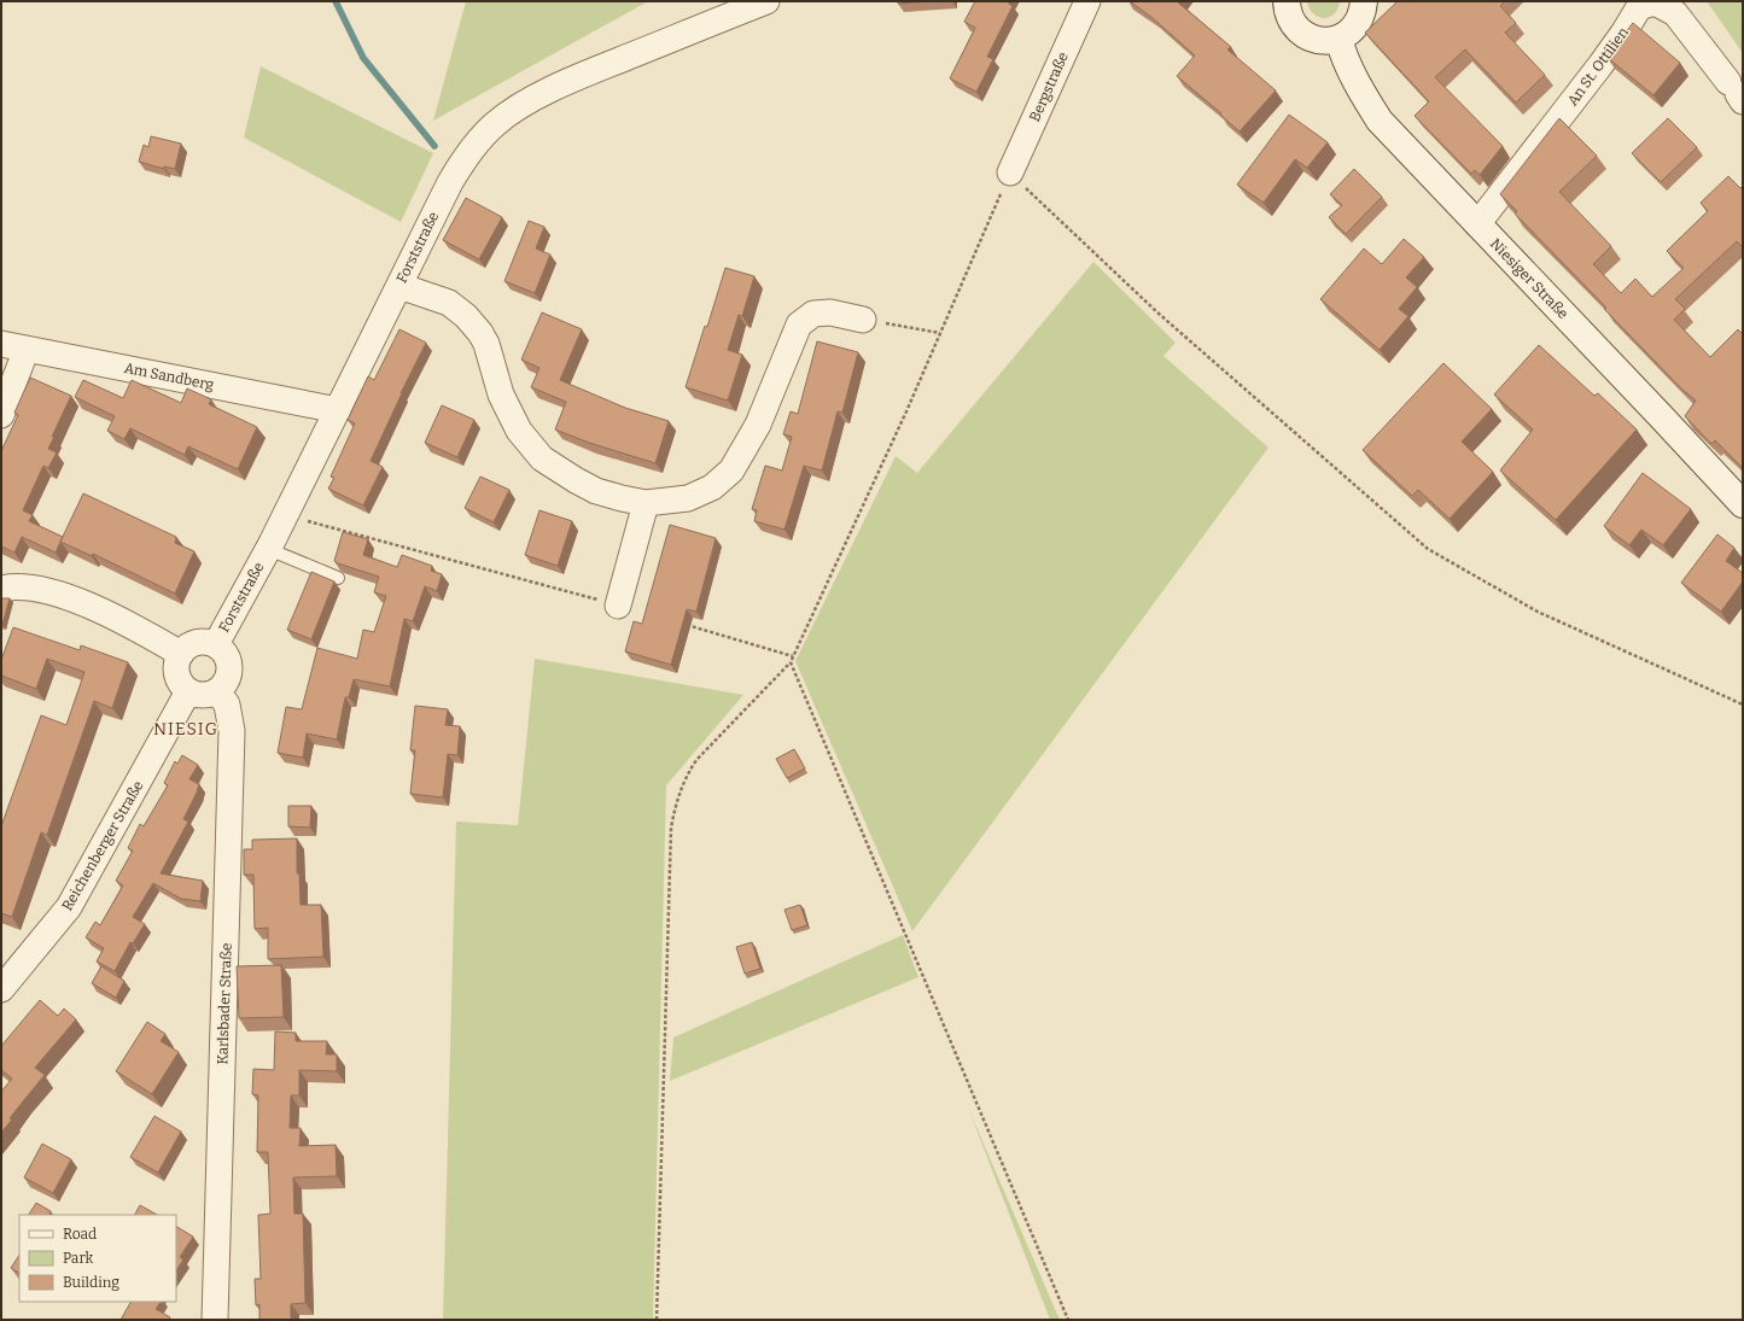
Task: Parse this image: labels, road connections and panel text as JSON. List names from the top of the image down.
{
  "streets": {
    "main road": ["Niesiger Straße"],
    "street": [
      "An St. Ottilien",
      "Bergstraße",
      "Forststraße",
      "Am Sandberg",
      "Reichenberger Straße",
      "Karlsbader Straße"
    ]
  },
  "crossings": [
    ["An St. Ottilien", "Niesiger Straße"],
    ["Forststraße", "Am Sandberg"],
    ["Forststraße", "Reichenberger Straße"],
    ["Forststraße", "Karlsbader Straße"],
    ["Reichenberger Straße", "Karlsbader Straße"]
  ],
  "districts": ["NIESIG"],
  "legend": ["Road", "Park", "Building"]
}
